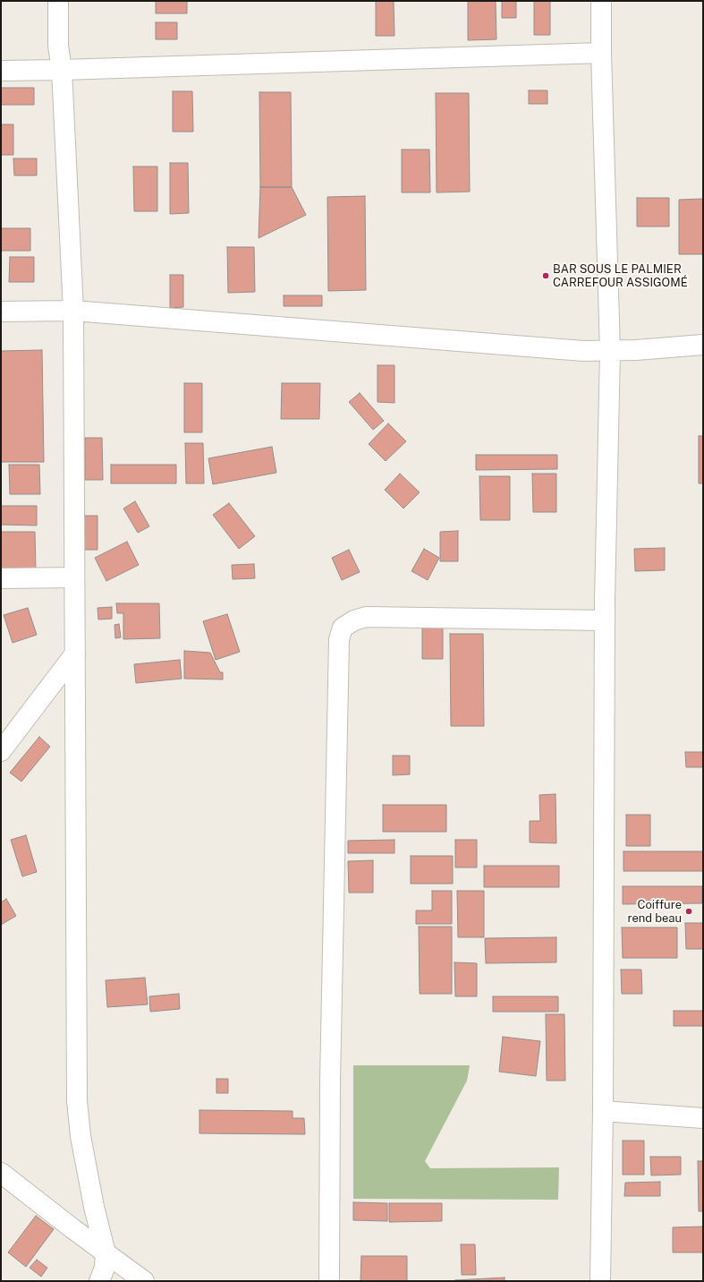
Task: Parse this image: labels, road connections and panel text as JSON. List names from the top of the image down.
{
  "places": ["BAR SOUS LE PALMIER CARREFOUR ASSIGOMÉ", "Coiffure rend beau"]
}
